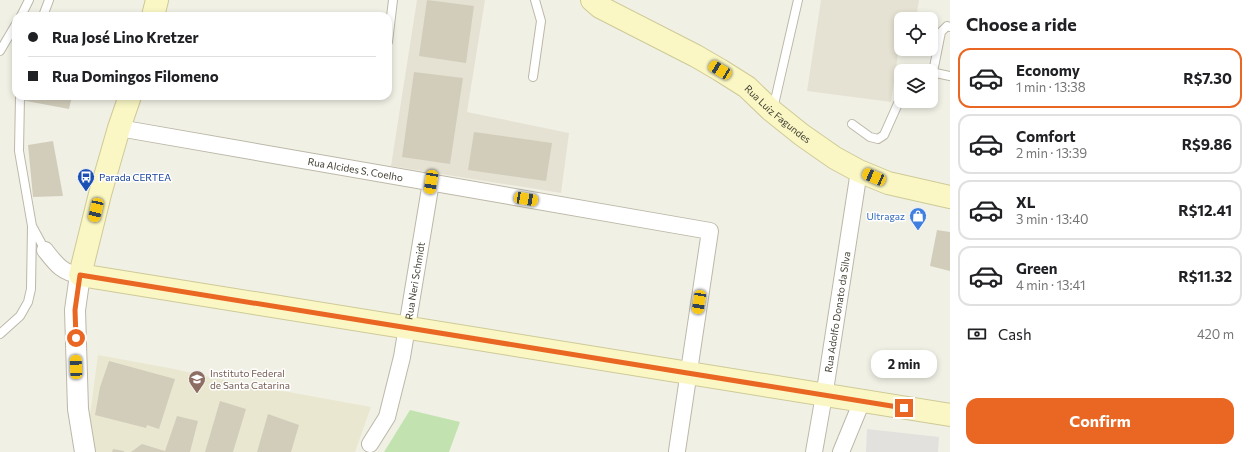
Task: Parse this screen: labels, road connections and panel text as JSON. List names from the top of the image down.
{
  "streets": {
    "main road": ["Rua Luiz Fagundes"],
    "street": ["Rua Alcides S. Coelho", "Rua Neri Schmidt", "Rua Adolfo Donato da Silva"]
  },
  "crossings": [
    ["Rua Luiz Fagundes", "Rua Adolfo Donato da Silva"],
    ["Rua Alcides S. Coelho", "Rua Neri Schmidt"]
  ],
  "places": {
    "bus stop": ["Parada CERTEA"],
    "shop": ["Ultragaz"],
    "school or university": ["Instituto Federal de Santa Catarina"]
  },
  "page": {
    "heading": "Choose a ride",
    "banner": ["Rua José Lino Kretzer", "Rua Domingos Filomeno"],
    "list": [
      {
        "name": "Economy",
        "note": "1 min · 13:38",
        "value": "R$7.30"
      },
      {
        "name": "Comfort",
        "note": "2 min · 13:39",
        "value": "R$9.86"
      },
      {
        "name": "XL",
        "note": "3 min · 13:40",
        "value": "R$12.41"
      },
      {
        "name": "Green",
        "note": "4 min · 13:41",
        "value": "R$11.32"
      }
    ],
    "pay": ["Cash", "420 m"],
    "bubble": "2 min",
    "buttons": "Confirm"
  }
}
